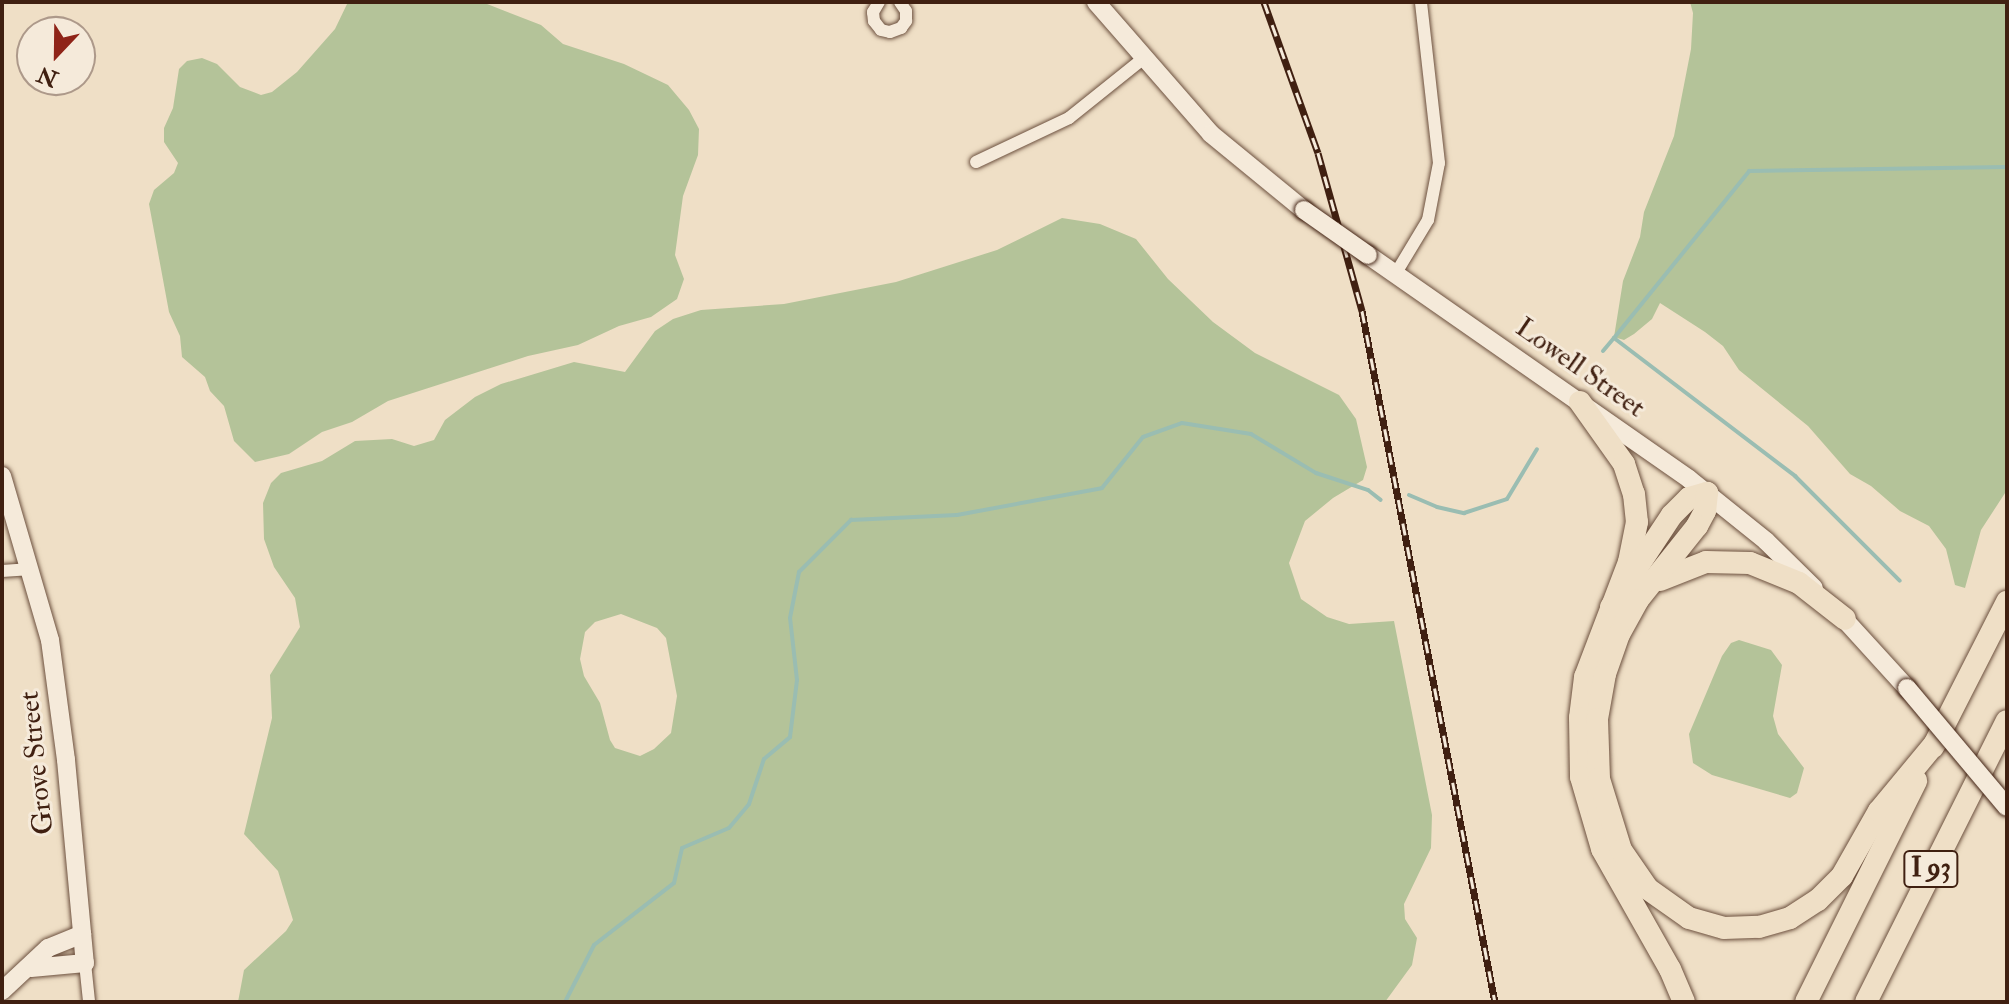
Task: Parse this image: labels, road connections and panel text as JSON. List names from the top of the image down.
{
  "streets": {
    "highway": ["I 93"],
    "main road": ["Lowell Street", "Grove Street"]
  },
  "north": "bottom"
}
